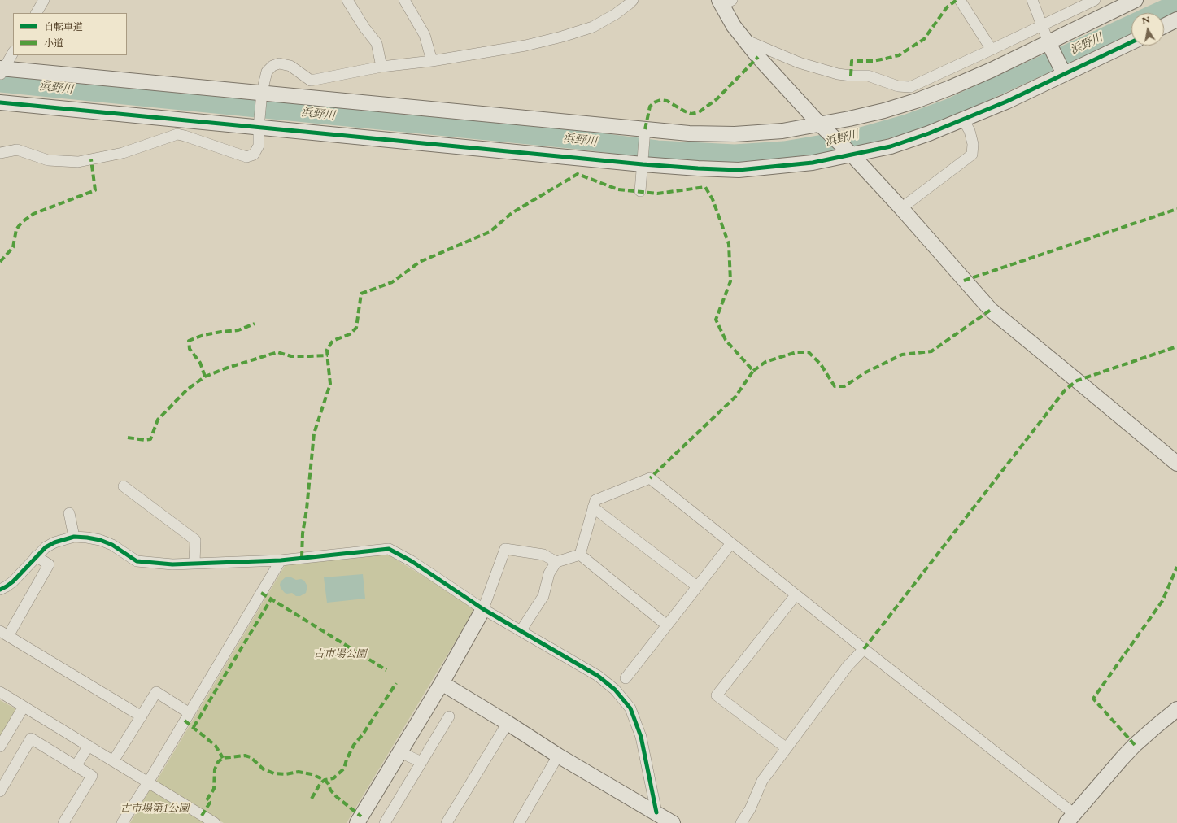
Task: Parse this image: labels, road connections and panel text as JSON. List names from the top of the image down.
{
  "water": ["浜野川"],
  "parks": ["古市場公園", "古市場第1公園"],
  "legend": ["自転車道", "小道"],
  "north": "top"
}
